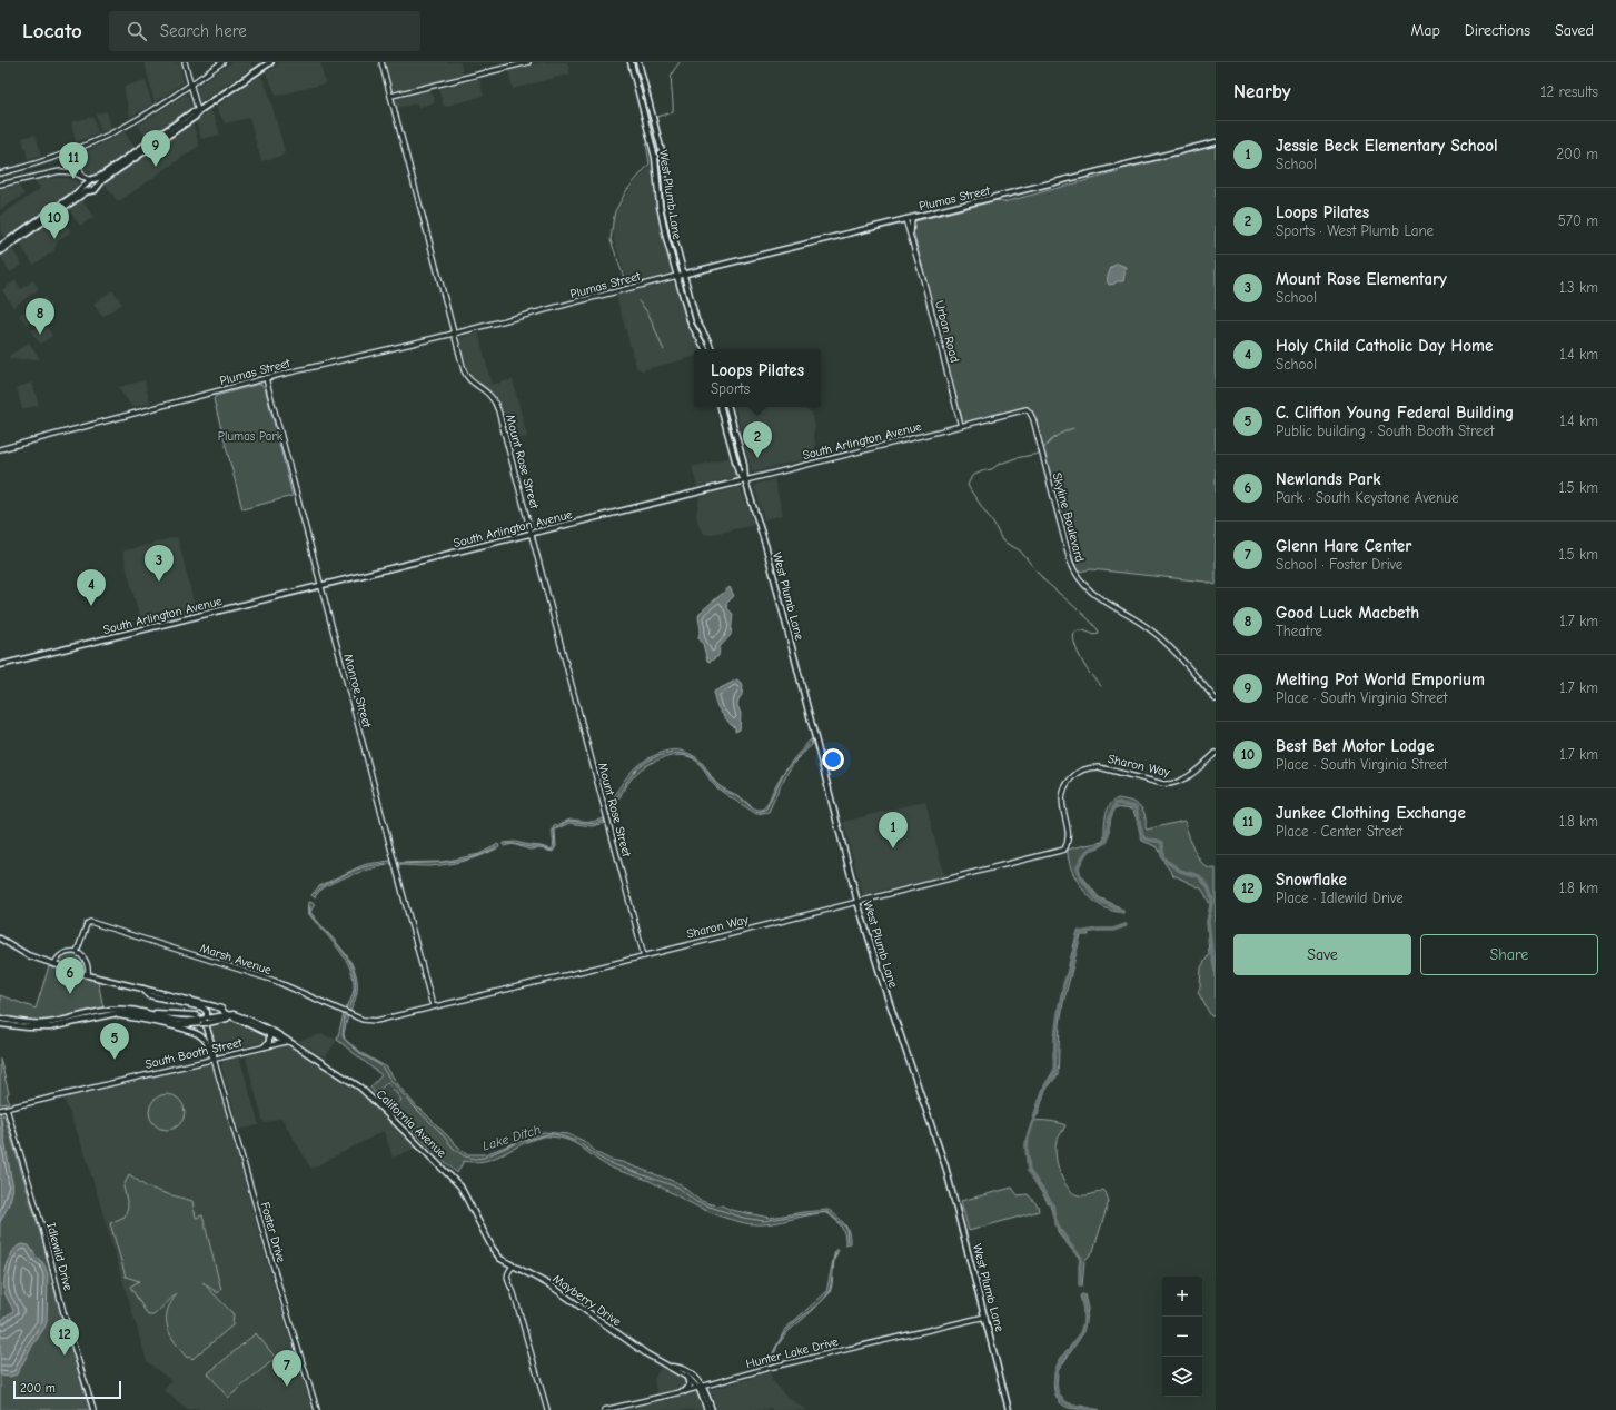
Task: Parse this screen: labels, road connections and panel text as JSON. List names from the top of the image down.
{
  "streets": {
    "main road": [
      "West Plumb Lane",
      "Plumas Street",
      "South Arlington Avenue",
      "California Avenue",
      "Mayberry Drive"
    ],
    "street": [
      "Urban Road",
      "Mount Rose Street",
      "Skyline Boulevard",
      "Monroe Street",
      "Sharon Way",
      "Marsh Avenue",
      "South Booth Street",
      "Foster Drive",
      "Idlewild Drive",
      "Hunter Lake Drive"
    ]
  },
  "crossings": [
    ["West Plumb Lane", "Plumas Street"],
    ["West Plumb Lane", "South Arlington Avenue"],
    ["West Plumb Lane", "Sharon Way"],
    ["West Plumb Lane", "Hunter Lake Drive"],
    ["Plumas Street", "Urban Road"],
    ["Plumas Street", "Mount Rose Street"],
    ["Plumas Street", "Monroe Street"],
    ["Urban Road", "South Arlington Avenue"],
    ["South Arlington Avenue", "Mount Rose Street"],
    ["South Arlington Avenue", "Skyline Boulevard"],
    ["South Arlington Avenue", "Monroe Street"],
    ["Mount Rose Street", "Sharon Way"],
    ["Monroe Street", "Sharon Way"],
    ["Sharon Way", "Marsh Avenue"],
    ["South Booth Street", "California Avenue"],
    ["South Booth Street", "Foster Drive"],
    ["South Booth Street", "Idlewild Drive"],
    ["California Avenue", "Mayberry Drive"],
    ["Mayberry Drive", "Hunter Lake Drive"]
  ],
  "water": ["Lake Ditch"],
  "parks": ["Plumas Park"],
  "scale_bar": "200 m",
  "page": {
    "header": "Locato",
    "search": "Search here",
    "nav": ["Map", "Directions", "Saved"],
    "heading": ["Nearby", "12 results"],
    "list": [
      {
        "mark": "1",
        "name": "Jessie Beck Elementary School",
        "note": "School",
        "value": "200 m"
      },
      {
        "mark": "2",
        "name": "Loops Pilates",
        "note": "Sports · West Plumb Lane",
        "value": "570 m"
      },
      {
        "mark": "3",
        "name": "Mount Rose Elementary",
        "note": "School",
        "value": "1.3 km"
      },
      {
        "mark": "4",
        "name": "Holy Child Catholic Day Home",
        "note": "School",
        "value": "1.4 km"
      },
      {
        "mark": "5",
        "name": "C. Clifton Young Federal Building",
        "note": "Public building · South Booth Street",
        "value": "1.4 km"
      },
      {
        "mark": "6",
        "name": "Newlands Park",
        "note": "Park · South Keystone Avenue",
        "value": "1.5 km"
      },
      {
        "mark": "7",
        "name": "Glenn Hare Center",
        "note": "School · Foster Drive",
        "value": "1.5 km"
      },
      {
        "mark": "8",
        "name": "Good Luck Macbeth",
        "note": "Theatre",
        "value": "1.7 km"
      },
      {
        "mark": "9",
        "name": "Melting Pot World Emporium",
        "note": "Place · South Virginia Street",
        "value": "1.7 km"
      },
      {
        "mark": "10",
        "name": "Best Bet Motor Lodge",
        "note": "Place · South Virginia Street",
        "value": "1.7 km"
      },
      {
        "mark": "11",
        "name": "Junkee Clothing Exchange",
        "note": "Place · Center Street",
        "value": "1.8 km"
      },
      {
        "mark": "12",
        "name": "Snowflake",
        "note": "Place · Idlewild Drive",
        "value": "1.8 km"
      }
    ],
    "pins": [
      "9",
      "11",
      "10",
      "8",
      "2",
      "3",
      "4",
      "1",
      "6",
      "5",
      "12",
      "7"
    ],
    "popup": ["Loops Pilates", "Sports"],
    "buttons": ["Save", "Share"],
    "map_buttons": ["+", "−"],
    "scale": "200 m"
  }
}
